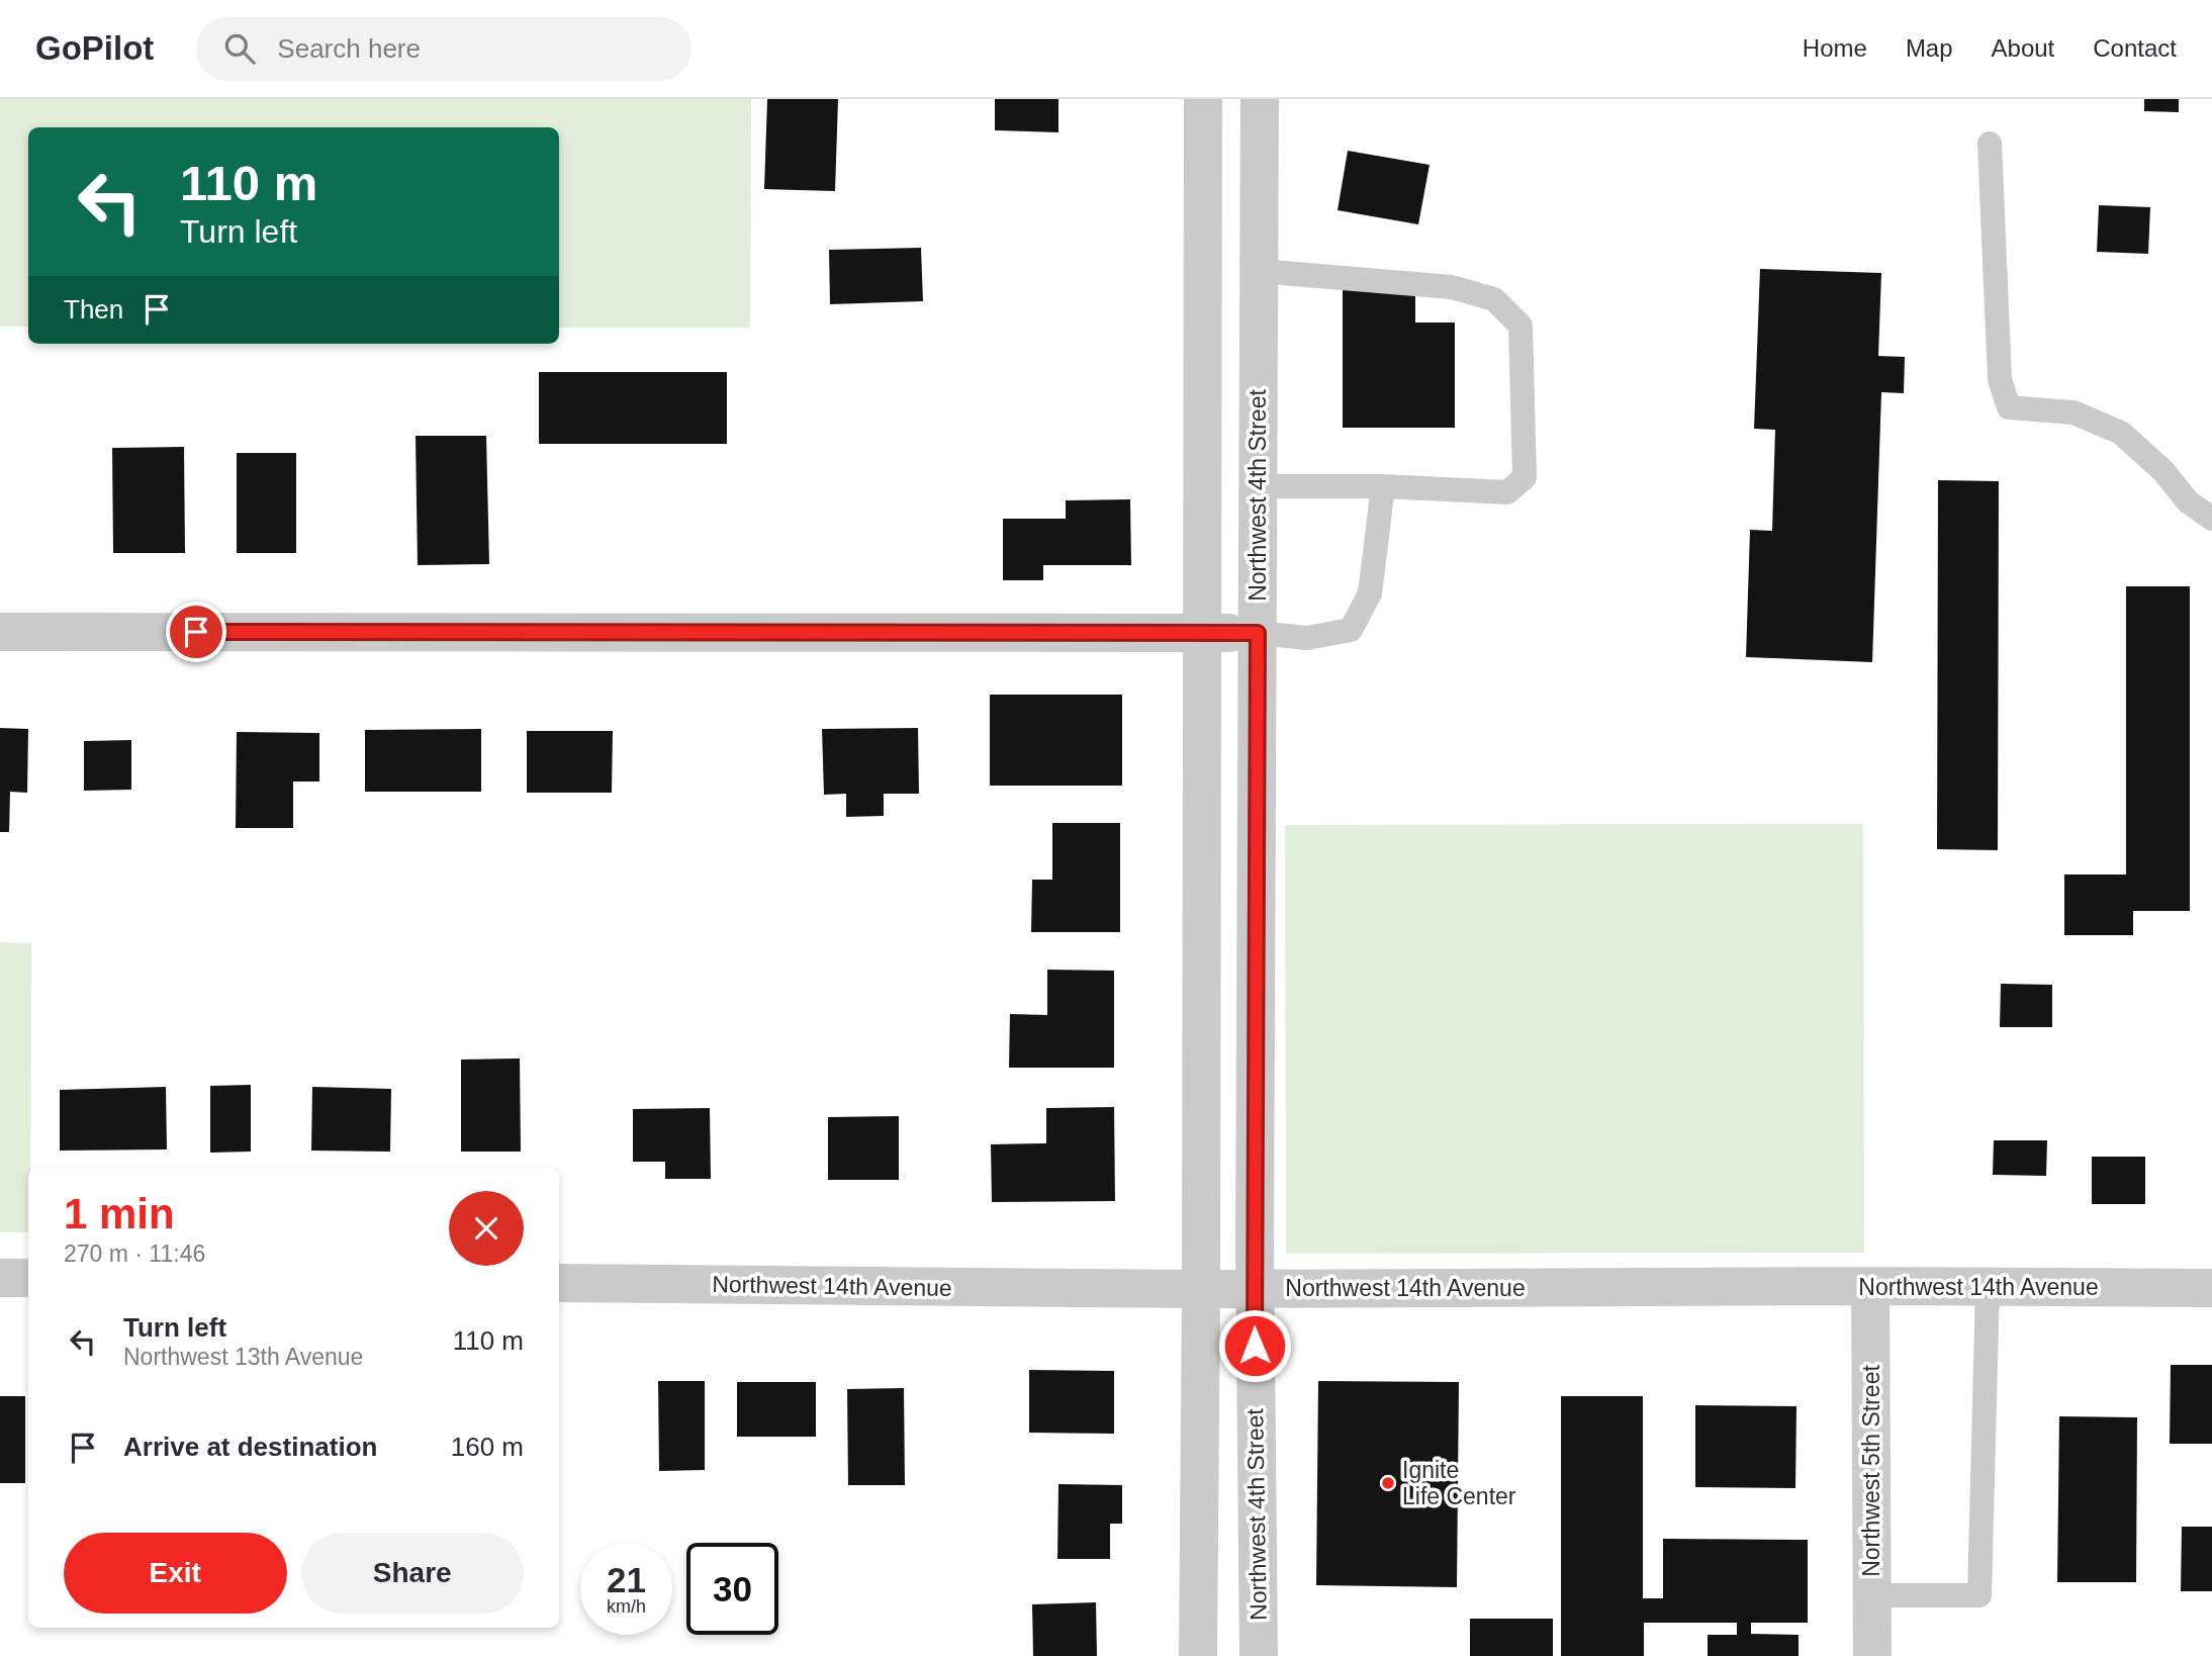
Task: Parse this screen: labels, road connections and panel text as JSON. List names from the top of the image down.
{
  "streets": {
    "street": ["Northwest 4th Street", "Northwest 14th Avenue", "Northwest 5th Street"]
  },
  "crossings": [
    ["Northwest 4th Street", "Northwest 14th Avenue"],
    ["Northwest 14th Avenue", "Northwest 5th Street"]
  ],
  "places": ["Ignite Life Center"],
  "page": {
    "header": "GoPilot",
    "search": "Search here",
    "nav": [
      "Home",
      "Map",
      "About",
      "Contact"
    ],
    "turn": ["110 m", "Turn left"],
    "then": "Then",
    "heading": ["1 min", "270 m · 11:46"],
    "list": [
      {
        "name": "Turn left",
        "note": "Northwest 13th Avenue",
        "value": "110 m"
      },
      {
        "name": "Arrive at destination",
        "value": "160 m"
      }
    ],
    "buttons": ["Exit", "Share"],
    "speed": "21 km/h",
    "limit": "30"
  }
}
